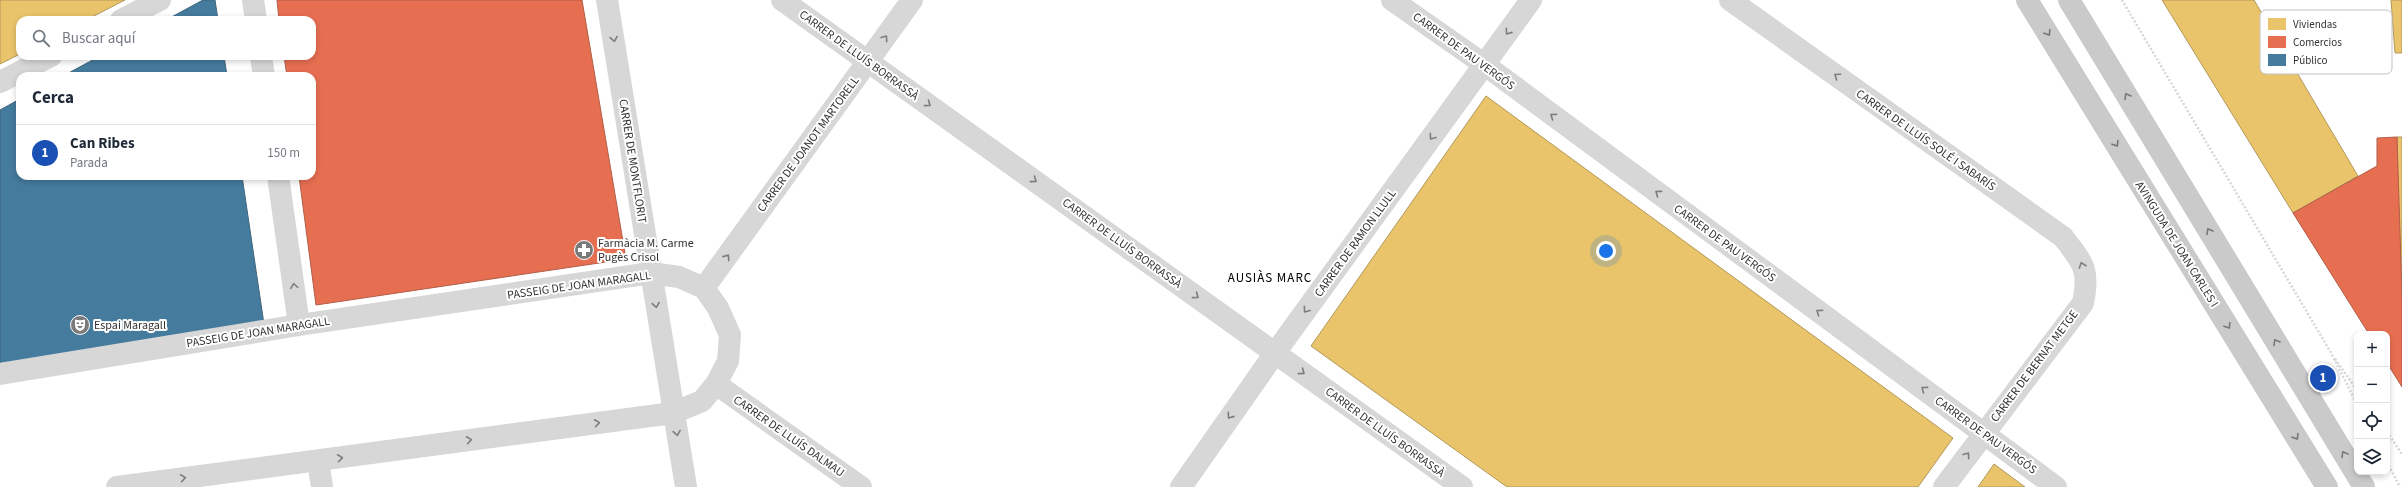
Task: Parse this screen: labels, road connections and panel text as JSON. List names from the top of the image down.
{
  "streets": {
    "main road": ["AVINGUDA DE JOAN CARLES I"],
    "street": [
      "CARRER DE PAU VERGÓS",
      "CARRER DE LLUÍS BORRASSÀ",
      "CARRER DE LLUÍS SOLÉ I SABARÍS",
      "CARRER DE JOANOT MARTORELL",
      "CARRER DE MONTFLORIT",
      "CARRER DE RAMON LLULL",
      "PASSEIG DE JOAN MARAGALL",
      "CARRER DE BERNAT METGE",
      "CARRER DE LLUÍS DALMAU"
    ]
  },
  "crossings": [
    ["CARRER DE PAU VERGÓS", "CARRER DE RAMON LLULL"],
    ["CARRER DE PAU VERGÓS", "CARRER DE BERNAT METGE"],
    ["CARRER DE LLUÍS BORRASSÀ", "CARRER DE JOANOT MARTORELL"],
    ["CARRER DE LLUÍS BORRASSÀ", "CARRER DE RAMON LLULL"],
    ["CARRER DE LLUÍS SOLÉ I SABARÍS", "CARRER DE BERNAT METGE"],
    ["CARRER DE JOANOT MARTORELL", "PASSEIG DE JOAN MARAGALL"],
    ["CARRER DE MONTFLORIT", "PASSEIG DE JOAN MARAGALL"]
  ],
  "one_way": [
    "CARRER DE PAU VERGÓS",
    "CARRER DE LLUÍS BORRASSÀ",
    "CARRER DE LLUÍS SOLÉ I SABARÍS",
    "CARRER DE JOANOT MARTORELL",
    "CARRER DE MONTFLORIT",
    "CARRER DE RAMON LLULL"
  ],
  "districts": ["AUSIÀS MARC"],
  "places": {
    "pharmacy": ["Farmàcia M. Carme Pugès Crisol"],
    "theatre": ["Espai Maragall"]
  },
  "legend": ["Viviendas", "Comercios", "Público"],
  "page": {
    "search": "Buscar aquí",
    "heading": "Cerca",
    "list": [
      {
        "mark": "1",
        "name": "Can Ribes",
        "note": "Parada",
        "value": "150 m"
      }
    ],
    "map_buttons": ["+", "−"],
    "pins": "1"
  }
}
